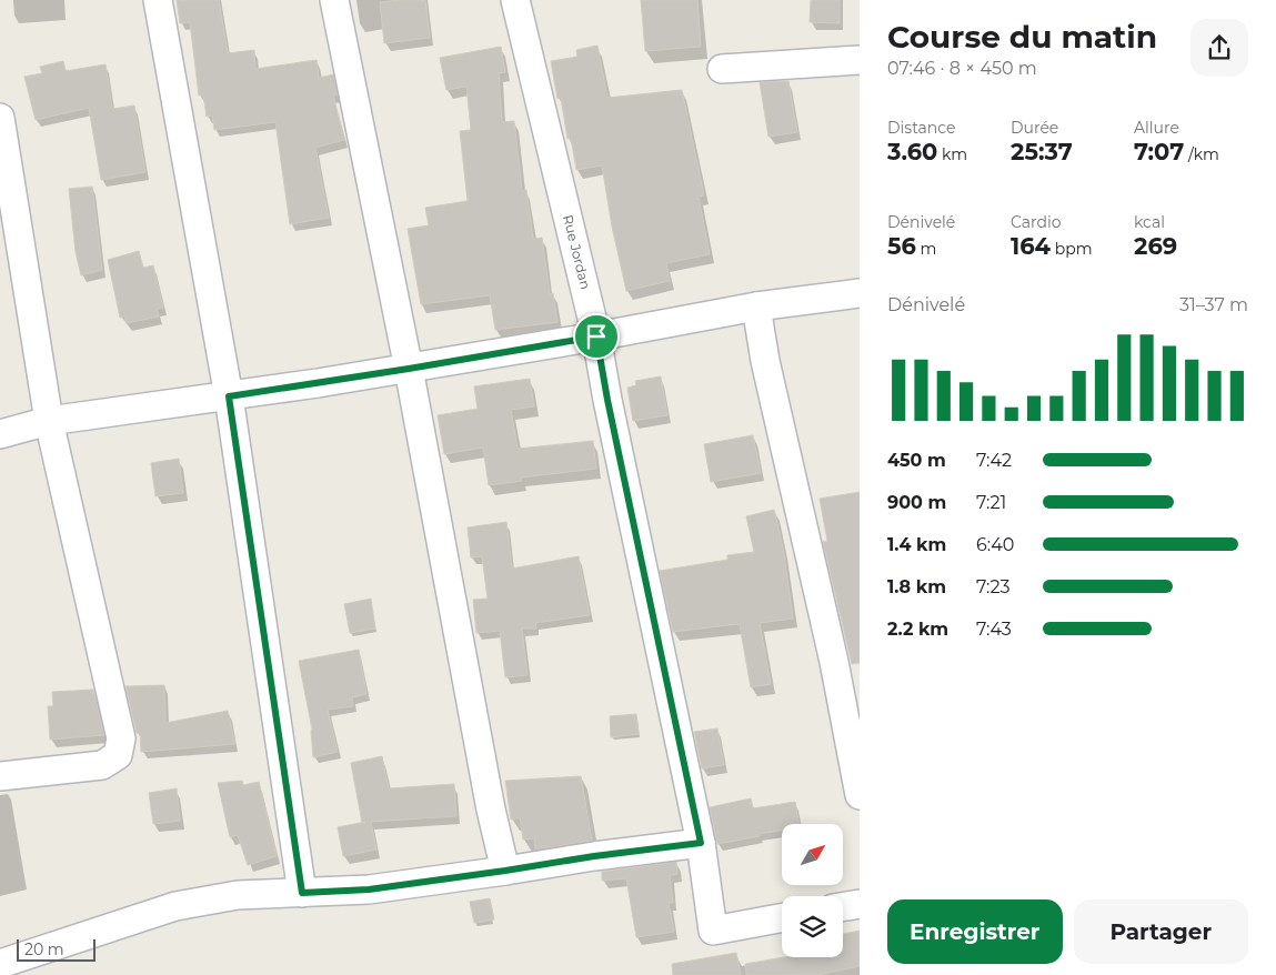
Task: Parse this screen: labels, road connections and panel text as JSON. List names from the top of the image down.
{
  "streets": {
    "street": ["Rue Jordan"]
  },
  "scale_bar": "20 m",
  "north": "top right",
  "page": {
    "heading": ["Course du matin", "07:46 · 8 × 450 m"],
    "stats": [
      ["Distance", "3.60 km"],
      ["Durée", "25:37"],
      ["Allure", "7:07 /km"],
      ["Dénivelé", "56 m"],
      ["Cardio", "164 bpm"],
      ["kcal", "269"]
    ],
    "chart": ["Dénivelé", "31–37 m"],
    "list": [
      {
        "name": "450 m",
        "note": "7:42"
      },
      {
        "name": "900 m",
        "note": "7:21"
      },
      {
        "name": "1.4 km",
        "note": "6:40"
      },
      {
        "name": "1.8 km",
        "note": "7:23"
      },
      {
        "name": "2.2 km",
        "note": "7:43"
      }
    ],
    "buttons": ["Enregistrer", "Partager"],
    "scale": "20 m"
  }
}
